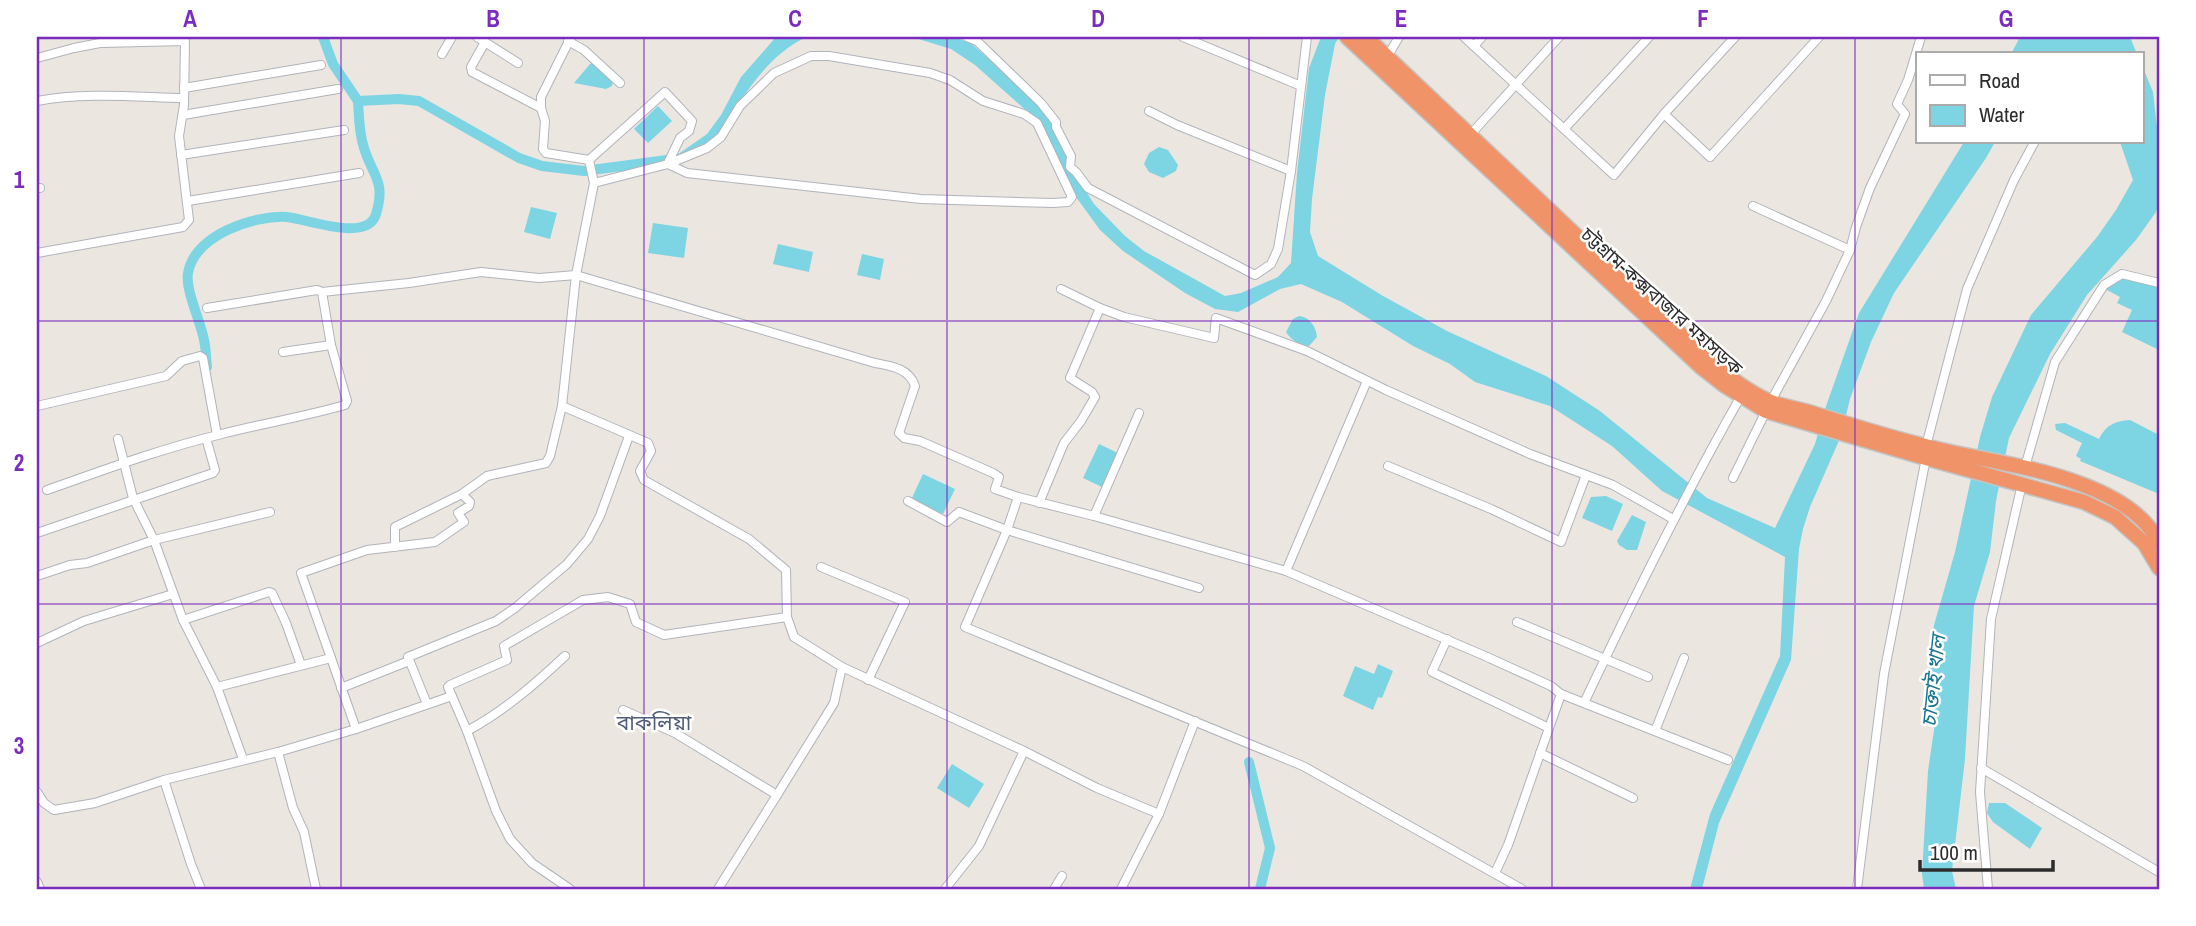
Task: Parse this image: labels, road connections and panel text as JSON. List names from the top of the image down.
{
  "streets": {
    "highway": ["চট্টগ্রাম-কক্সবাজার মহাসড়ক"]
  },
  "districts": ["বাকলিয়া"],
  "water": ["চাক্তাই খাল"],
  "legend": ["Road", "Water"],
  "scale_bar": "100 m",
  "grid": {
    "columns": [
      "A",
      "B",
      "C",
      "D",
      "E",
      "F",
      "G"
    ],
    "rows": ["1", "2", "3"]
  }
}
